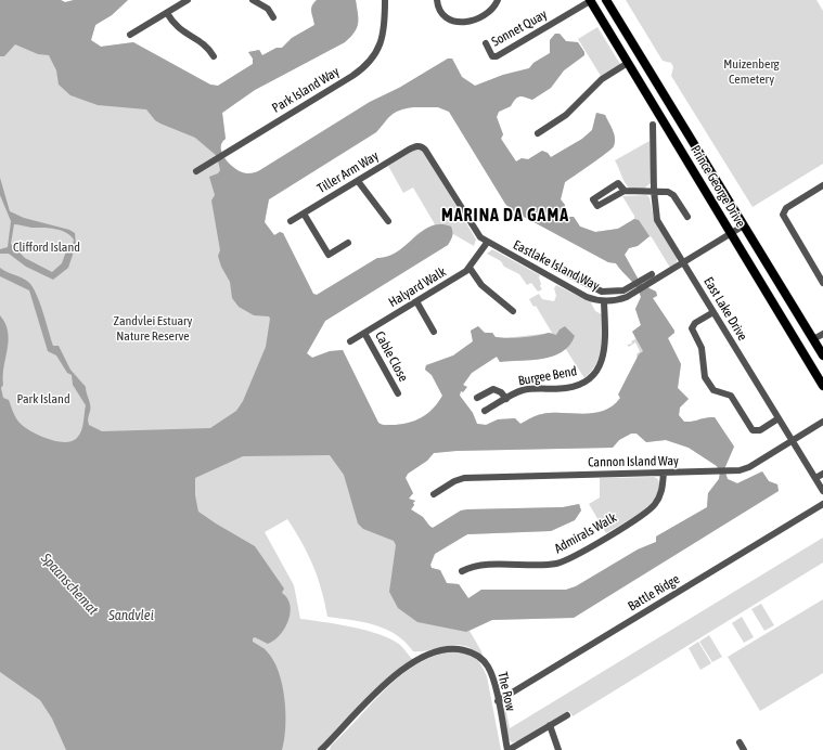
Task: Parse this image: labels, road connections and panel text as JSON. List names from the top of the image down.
{
  "streets": {
    "main road": ["Prince George Drive"],
    "street": [
      "Sonnet Quay",
      "Park Island Way",
      "Tiller Arm Way",
      "Eastlake Island Way",
      "Halyard Walk",
      "East Lake Drive",
      "Cable Close",
      "Burgee Bend",
      "Cannon Island Way",
      "Admirals Walk",
      "Battle Ridge",
      "The Row"
    ]
  },
  "crossings": [
    ["Sonnet Quay", "Prince George Drive"],
    ["Tiller Arm Way", "Eastlake Island Way"],
    ["Prince George Drive", "Eastlake Island Way"],
    ["Eastlake Island Way", "Halyard Walk"],
    ["Eastlake Island Way", "East Lake Drive"],
    ["Eastlake Island Way", "Burgee Bend"],
    ["Halyard Walk", "Cable Close"],
    ["East Lake Drive", "Cannon Island Way"],
    ["Cannon Island Way", "Admirals Walk"],
    ["Battle Ridge", "The Row"]
  ],
  "districts": ["MARINA DA GAMA"],
  "water": ["Spaanschemat", "Sandvlei"],
  "parks": [
    "Muizenberg Cemetery",
    "Clifford Island",
    "Zandvlei Estuary Nature Reserve",
    "Park Island"
  ]
}
